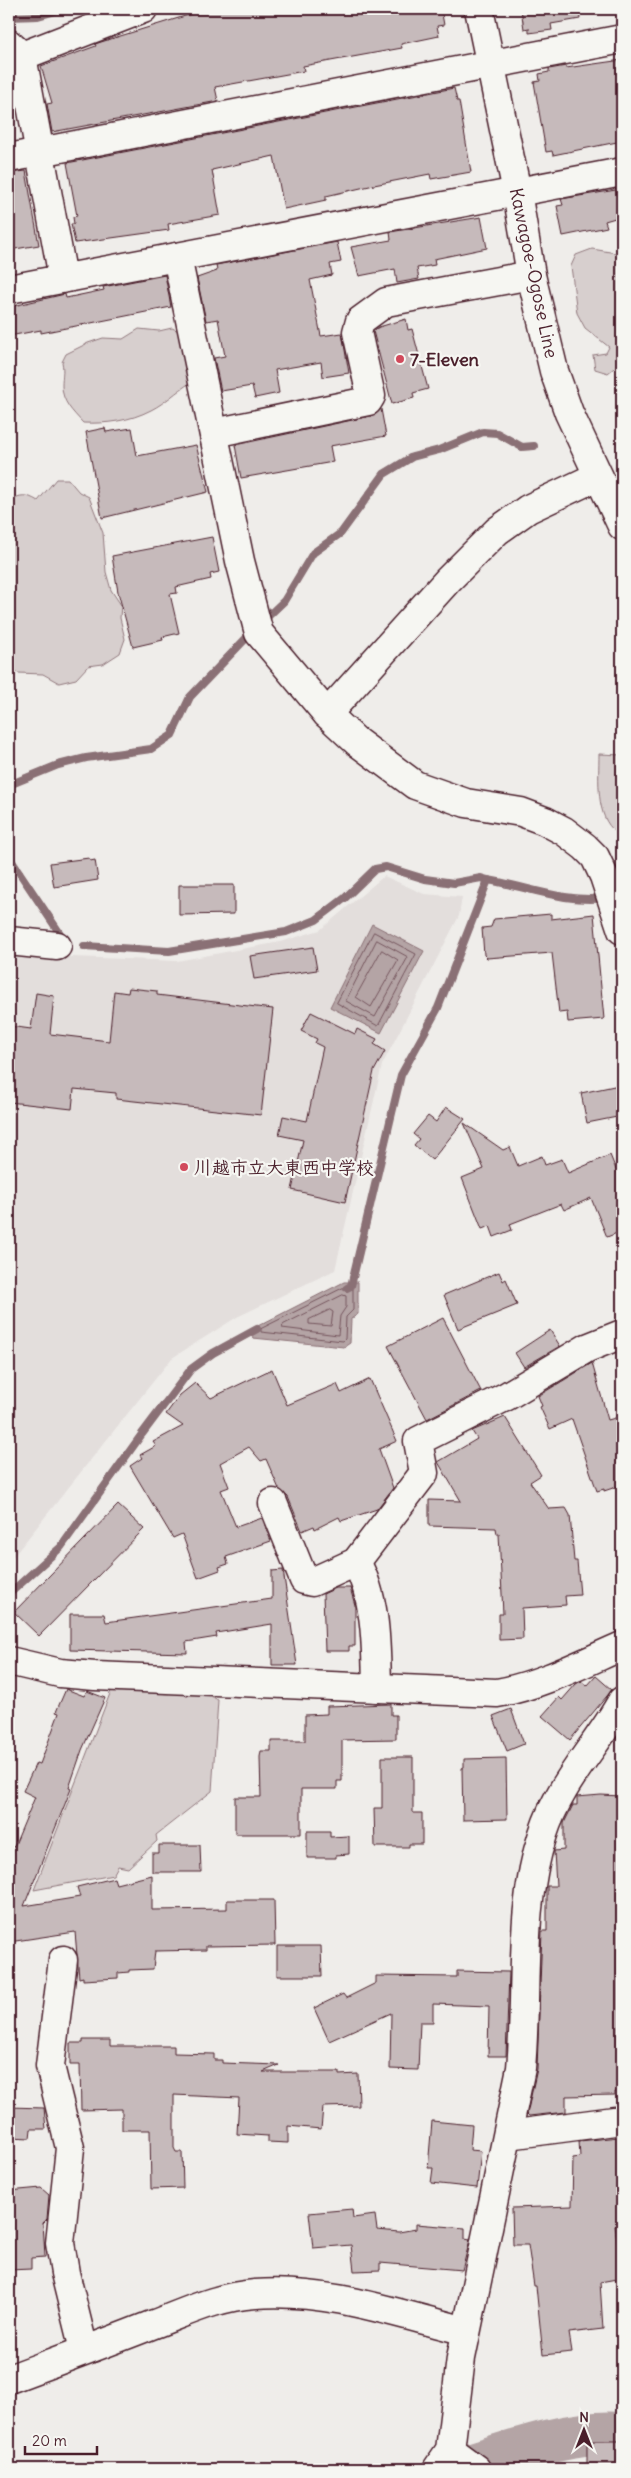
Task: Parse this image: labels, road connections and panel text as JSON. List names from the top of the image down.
{
  "streets": {
    "street": ["Kawagoe-Ogose Line"]
  },
  "places": ["7-Eleven", "川越市立大東西中学校"],
  "scale_bar": "20 m",
  "north": "top"
}
